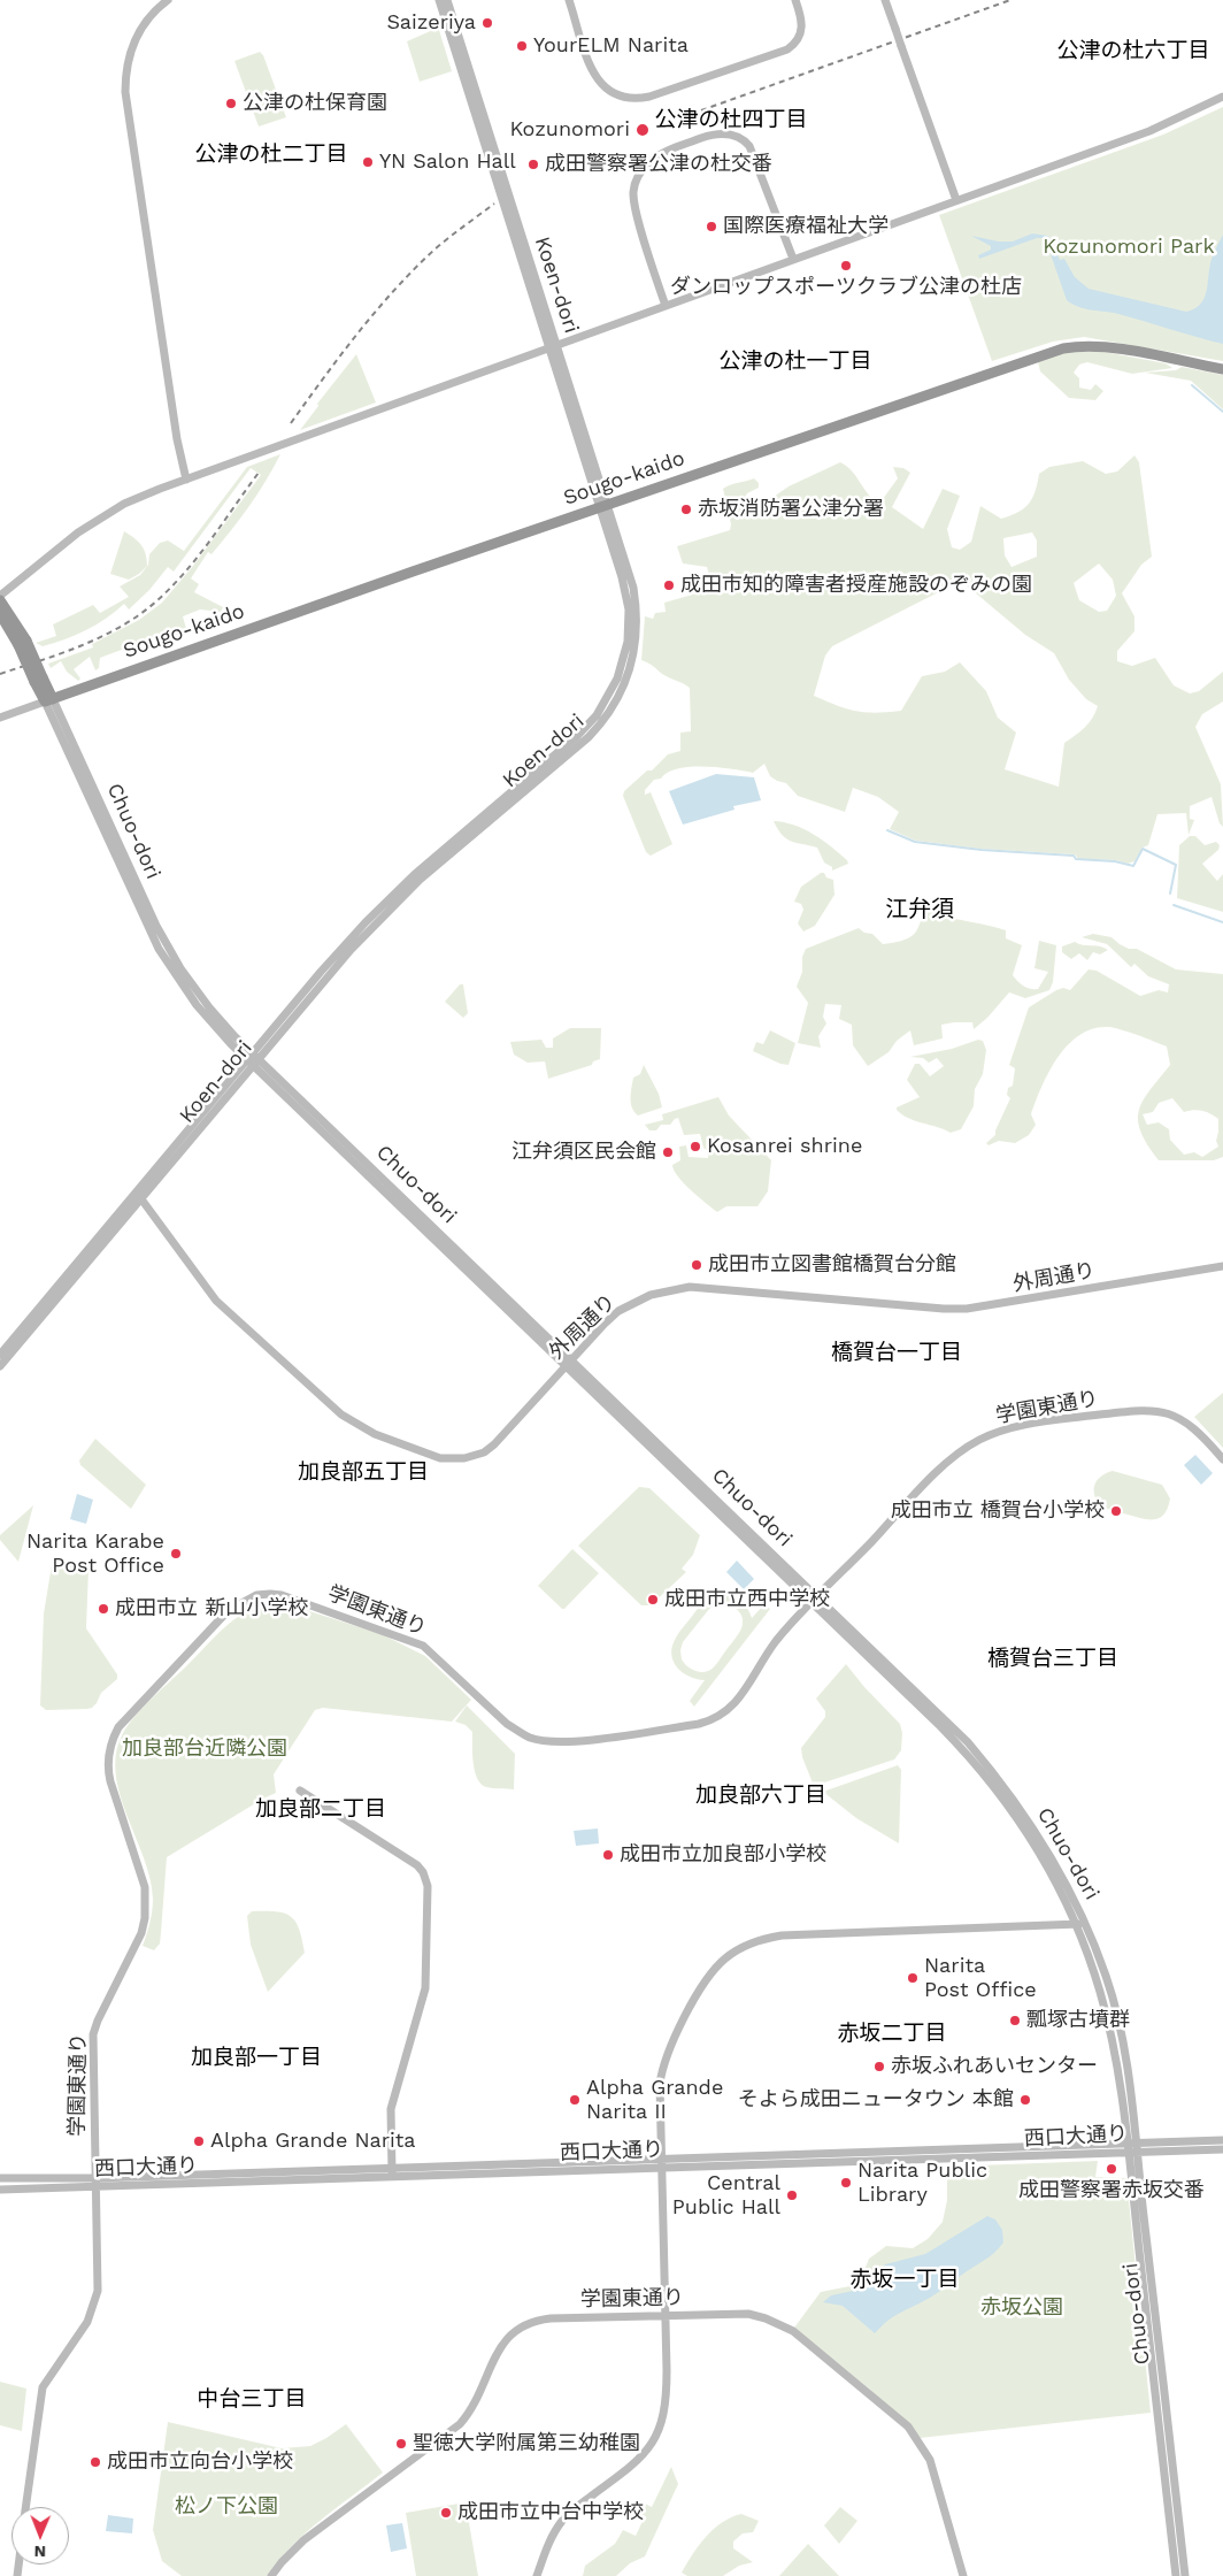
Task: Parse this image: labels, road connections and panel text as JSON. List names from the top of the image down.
{
  "streets": {
    "highway": ["Sougo-kaido", "Chuo-dori"],
    "street": [
      "Koen-dori",
      "外周通り",
      "学園東通り",
      "西口大通り"
    ]
  },
  "crossings": [
    ["Koen-dori", "Sougo-kaido"],
    ["Koen-dori", "Chuo-dori"],
    ["Koen-dori", "外周通り"],
    ["Sougo-kaido", "Chuo-dori"],
    ["Chuo-dori", "外周通り"],
    ["Chuo-dori", "学園東通り"],
    ["Chuo-dori", "西口大通り"],
    ["学園東通り", "西口大通り"]
  ],
  "districts": [
    "公津の杜六丁目",
    "公津の杜四丁目",
    "公津の杜二丁目",
    "公津の杜一丁目",
    "江弁須",
    "橋賀台一丁目",
    "加良部五丁目",
    "橋賀台三丁目",
    "加良部六丁目",
    "加良部二丁目",
    "赤坂二丁目",
    "加良部一丁目",
    "赤坂一丁目",
    "中台三丁目"
  ],
  "parks": [
    "Kozunomori Park",
    "加良部台近隣公園",
    "赤坂公園",
    "松ノ下公園"
  ],
  "places": [
    "Saizeriya",
    "YourELM Narita",
    "公津の杜保育園",
    "Kozunomori",
    "YN Salon Hall",
    "成田警察署公津の杜交番",
    "国際医療福祉大学",
    "ダンロップスポーツクラブ公津の杜店",
    "赤坂消防署公津分署",
    "成田市知的障害者授産施設のぞみの園",
    "Kosanrei shrine",
    "江弁須区民会館",
    "成田市立図書館橋賀台分館",
    "成田市立 橋賀台小学校",
    "Narita Karabe Post Office",
    "成田市立西中学校",
    "成田市立 新山小学校",
    "成田市立加良部小学校",
    "Narita Post Office",
    "瓢塚古墳群",
    "赤坂ふれあいセンター",
    "Alpha Grande Narita II",
    "そよら成田ニュータウン 本館",
    "Alpha Grande Narita",
    "成田警察署赤坂交番",
    "Narita Public Library",
    "Central Public Hall",
    "聖徳大学附属第三幼稚園",
    "成田市立向台小学校",
    "成田市立中台中学校"
  ],
  "north": "bottom"
}
